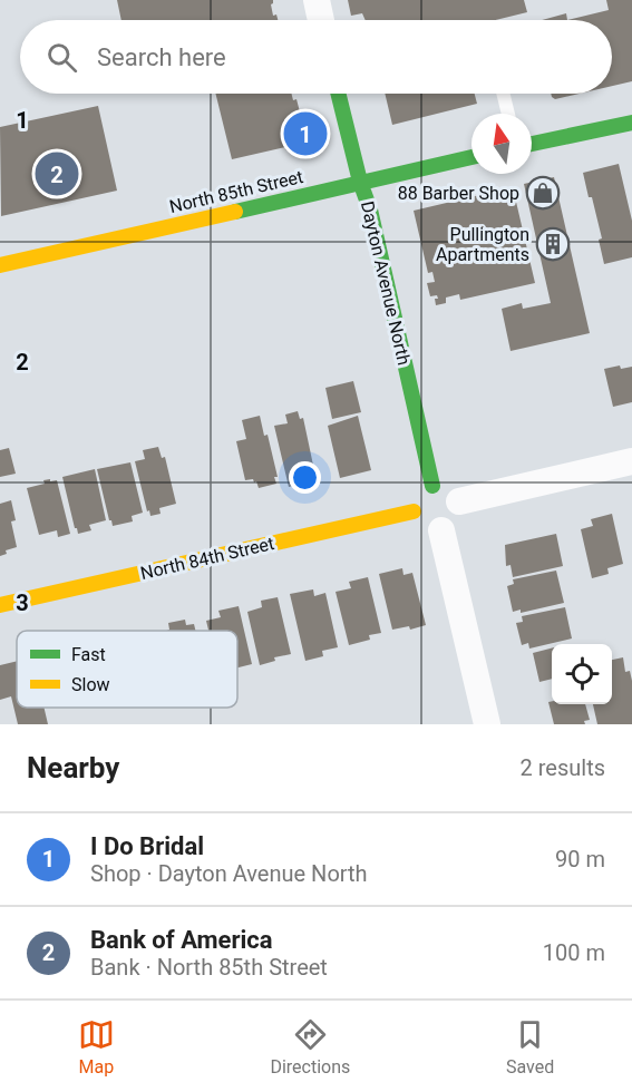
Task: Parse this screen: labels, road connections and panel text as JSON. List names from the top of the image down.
{
  "streets": {
    "street": ["North 85th Street", "Dayton Avenue North", "North 84th Street"]
  },
  "crossings": [
    ["North 85th Street", "Dayton Avenue North"],
    ["Dayton Avenue North", "North 84th Street"]
  ],
  "places": {
    "shop": ["88 Barber Shop"],
    "building": ["Pullington Apartments"]
  },
  "legend": ["Fast", "Slow"],
  "north": "top",
  "page": {
    "search": "Search here",
    "pins": ["1", "2"],
    "heading": ["Nearby", "2 results"],
    "list": [
      {
        "mark": "1",
        "name": "I Do Bridal",
        "note": "Shop · Dayton Avenue North",
        "value": "90 m"
      },
      {
        "mark": "2",
        "name": "Bank of America",
        "note": "Bank · North 85th Street",
        "value": "100 m"
      }
    ],
    "nav": ["Map", "Directions", "Saved"]
  },
  "grid": {
    "rows": ["1", "2", "3"]
  }
}
